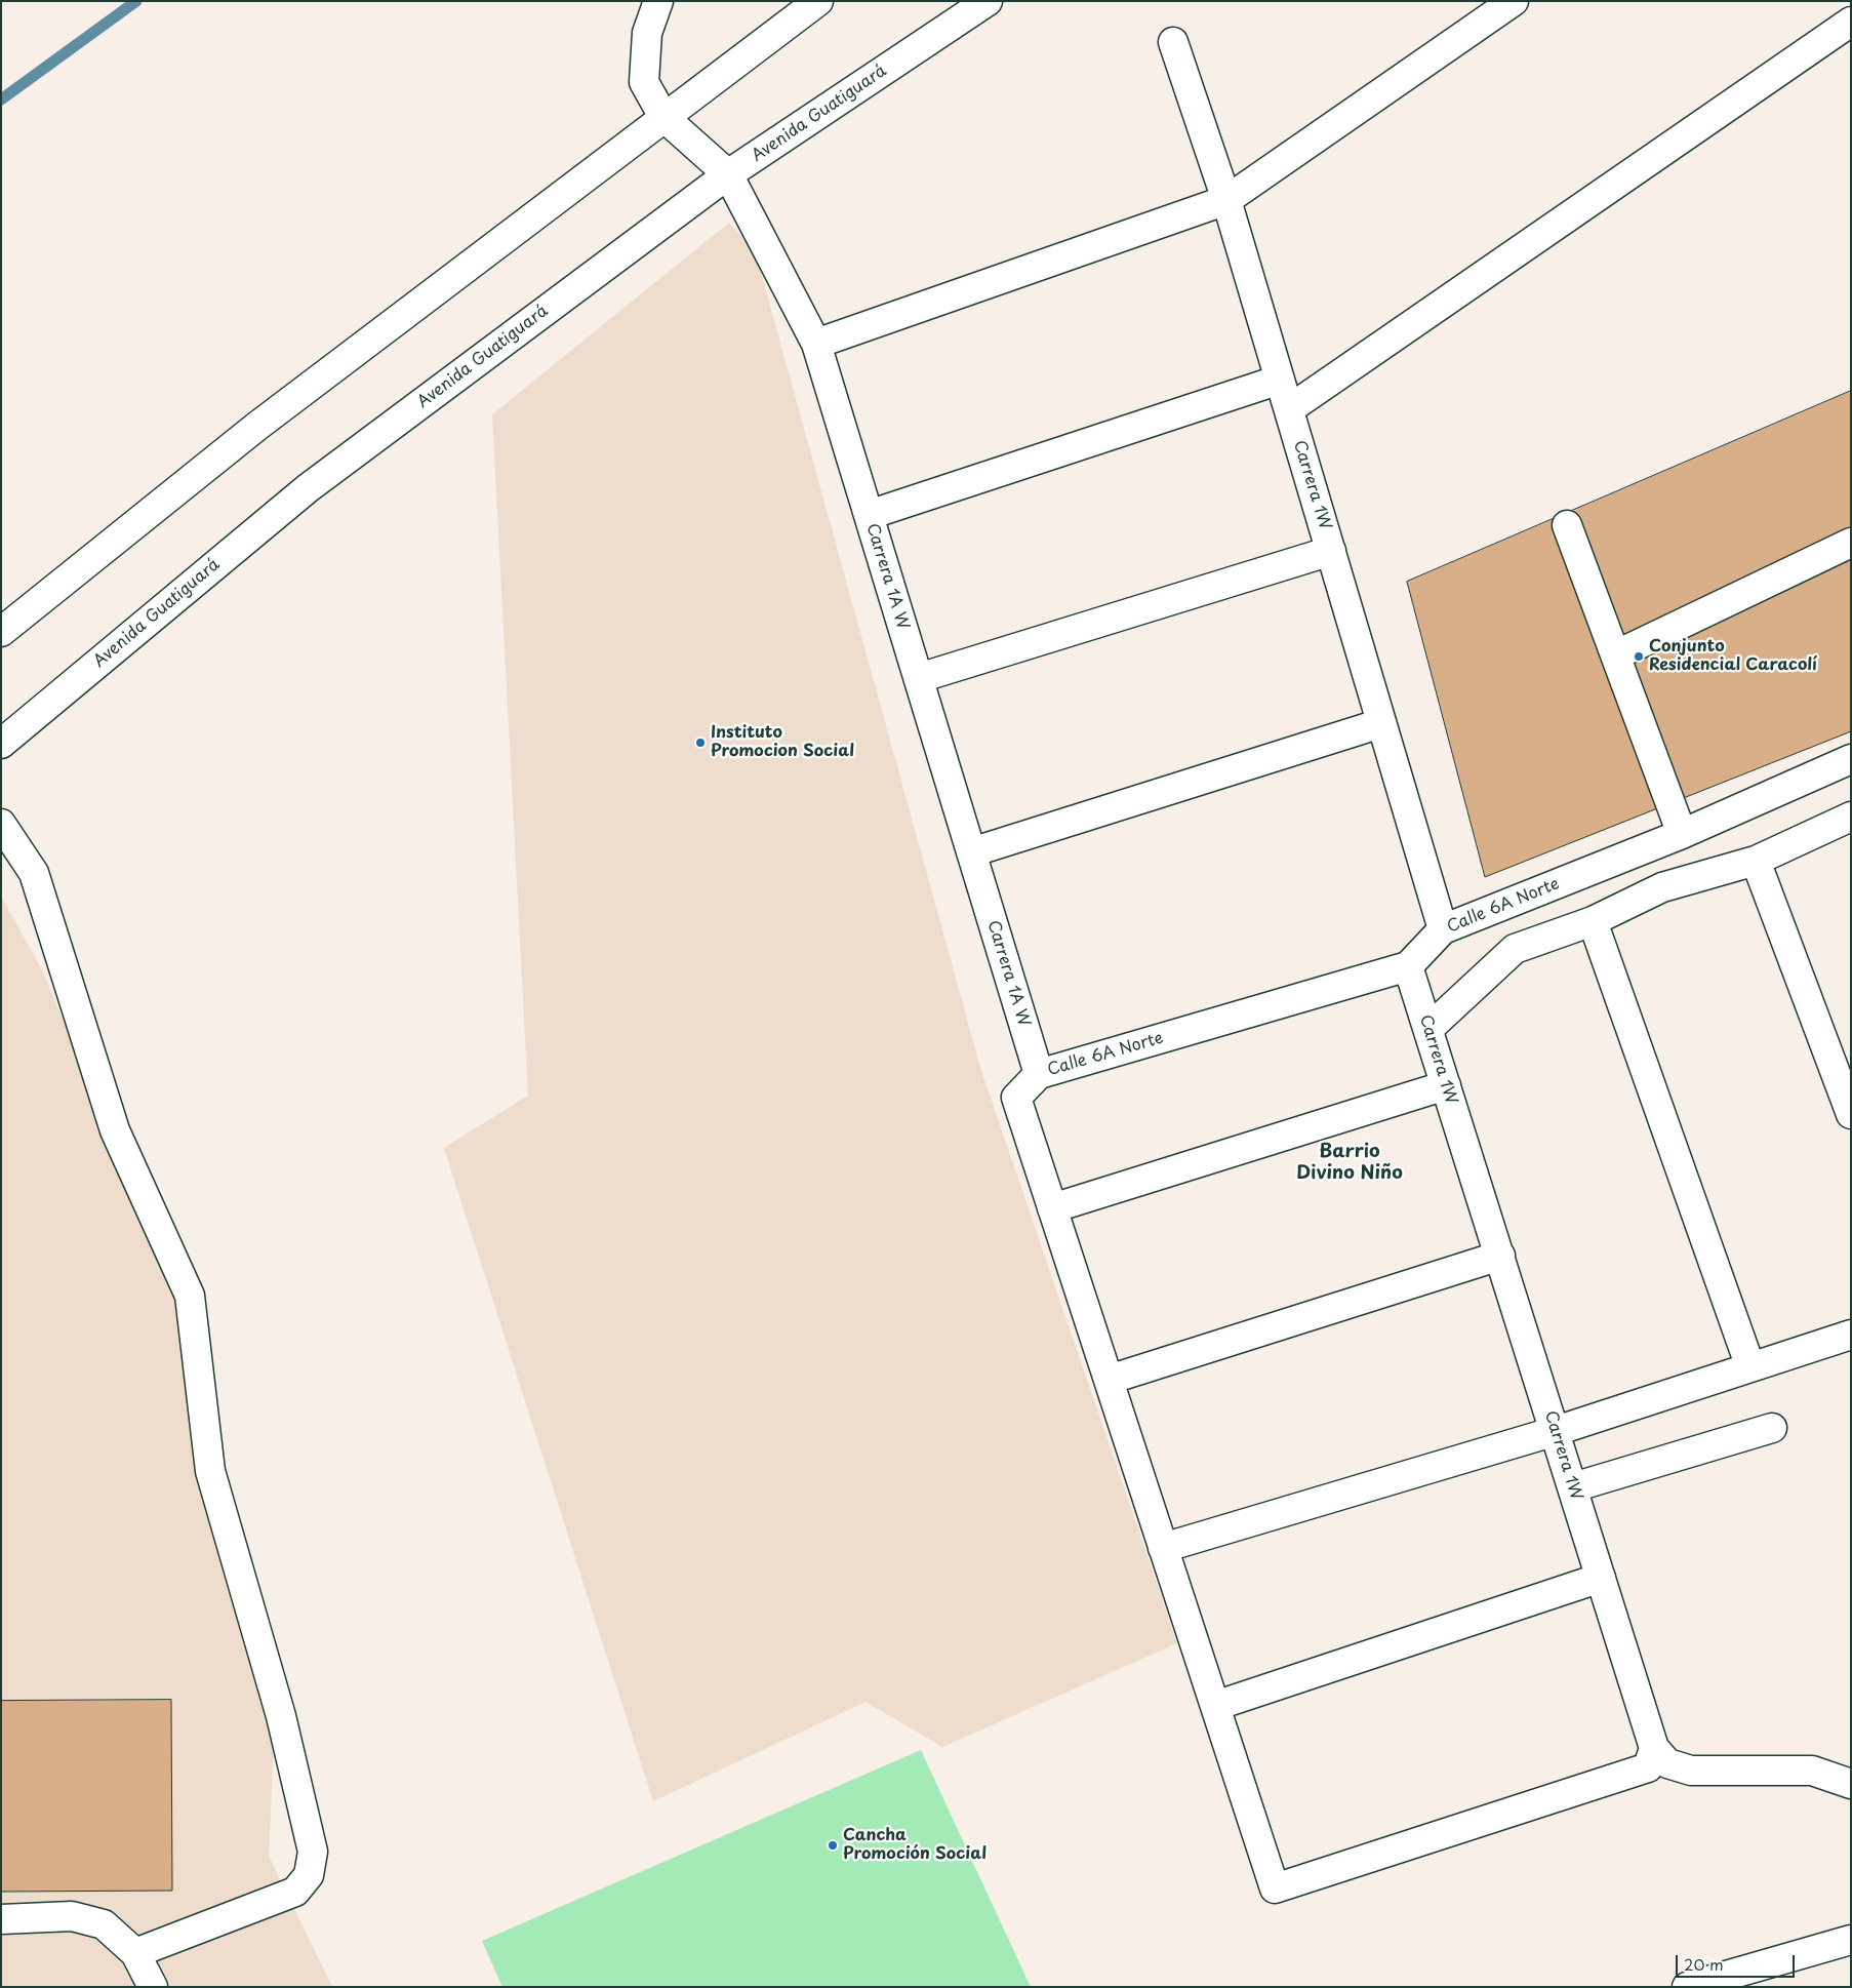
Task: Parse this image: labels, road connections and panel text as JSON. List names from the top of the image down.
{
  "streets": {
    "street": [
      "Avenida Guatiguará",
      "Carrera 1W",
      "Carrera 1A W",
      "Calle 6A Norte"
    ]
  },
  "crossings": [
    ["Avenida Guatiguará", "Carrera 1A W"],
    ["Carrera 1W", "Calle 6A Norte"],
    ["Carrera 1A W", "Calle 6A Norte"]
  ],
  "districts": ["Barrio Divino Niño"],
  "places": ["Conjunto Residencial Caracolí", "Instituto Promocion Social", "Cancha Promoción Social"],
  "scale_bar": "20 m"
}
